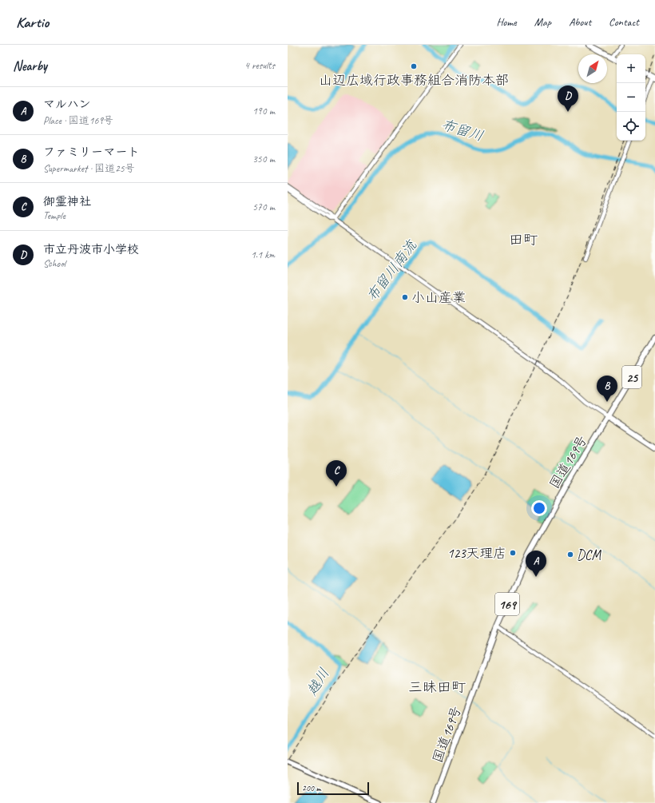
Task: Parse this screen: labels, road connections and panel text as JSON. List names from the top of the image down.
{
  "streets": {
    "highway": ["25", "国道169号", "169"]
  },
  "crossings": [
    ["25", "国道169号"]
  ],
  "districts": ["田町", "三昧田町"],
  "water": ["布留川", "布留川南流", "越川"],
  "places": [
    "山辺広域行政事務組合消防本部",
    "小山産業",
    "123天理店",
    "DCM"
  ],
  "scale_bar": "200 m",
  "north": "top right",
  "page": {
    "header": "Kartio",
    "nav": [
      "Home",
      "Map",
      "About",
      "Contact"
    ],
    "heading": ["Nearby", "4 results"],
    "map_buttons": ["+", "−"],
    "pins": [
      "D",
      "B",
      "C",
      "A"
    ],
    "list": [
      {
        "mark": "A",
        "name": "マルハン",
        "note": "Place · 国道169号",
        "value": "190 m"
      },
      {
        "mark": "B",
        "name": "ファミリーマート",
        "note": "Supermarket · 国道25号",
        "value": "350 m"
      },
      {
        "mark": "C",
        "name": "御霊神社",
        "note": "Temple",
        "value": "570 m"
      },
      {
        "mark": "D",
        "name": "市立丹波市小学校",
        "note": "School",
        "value": "1.1 km"
      }
    ],
    "scale": "200 m"
  }
}
